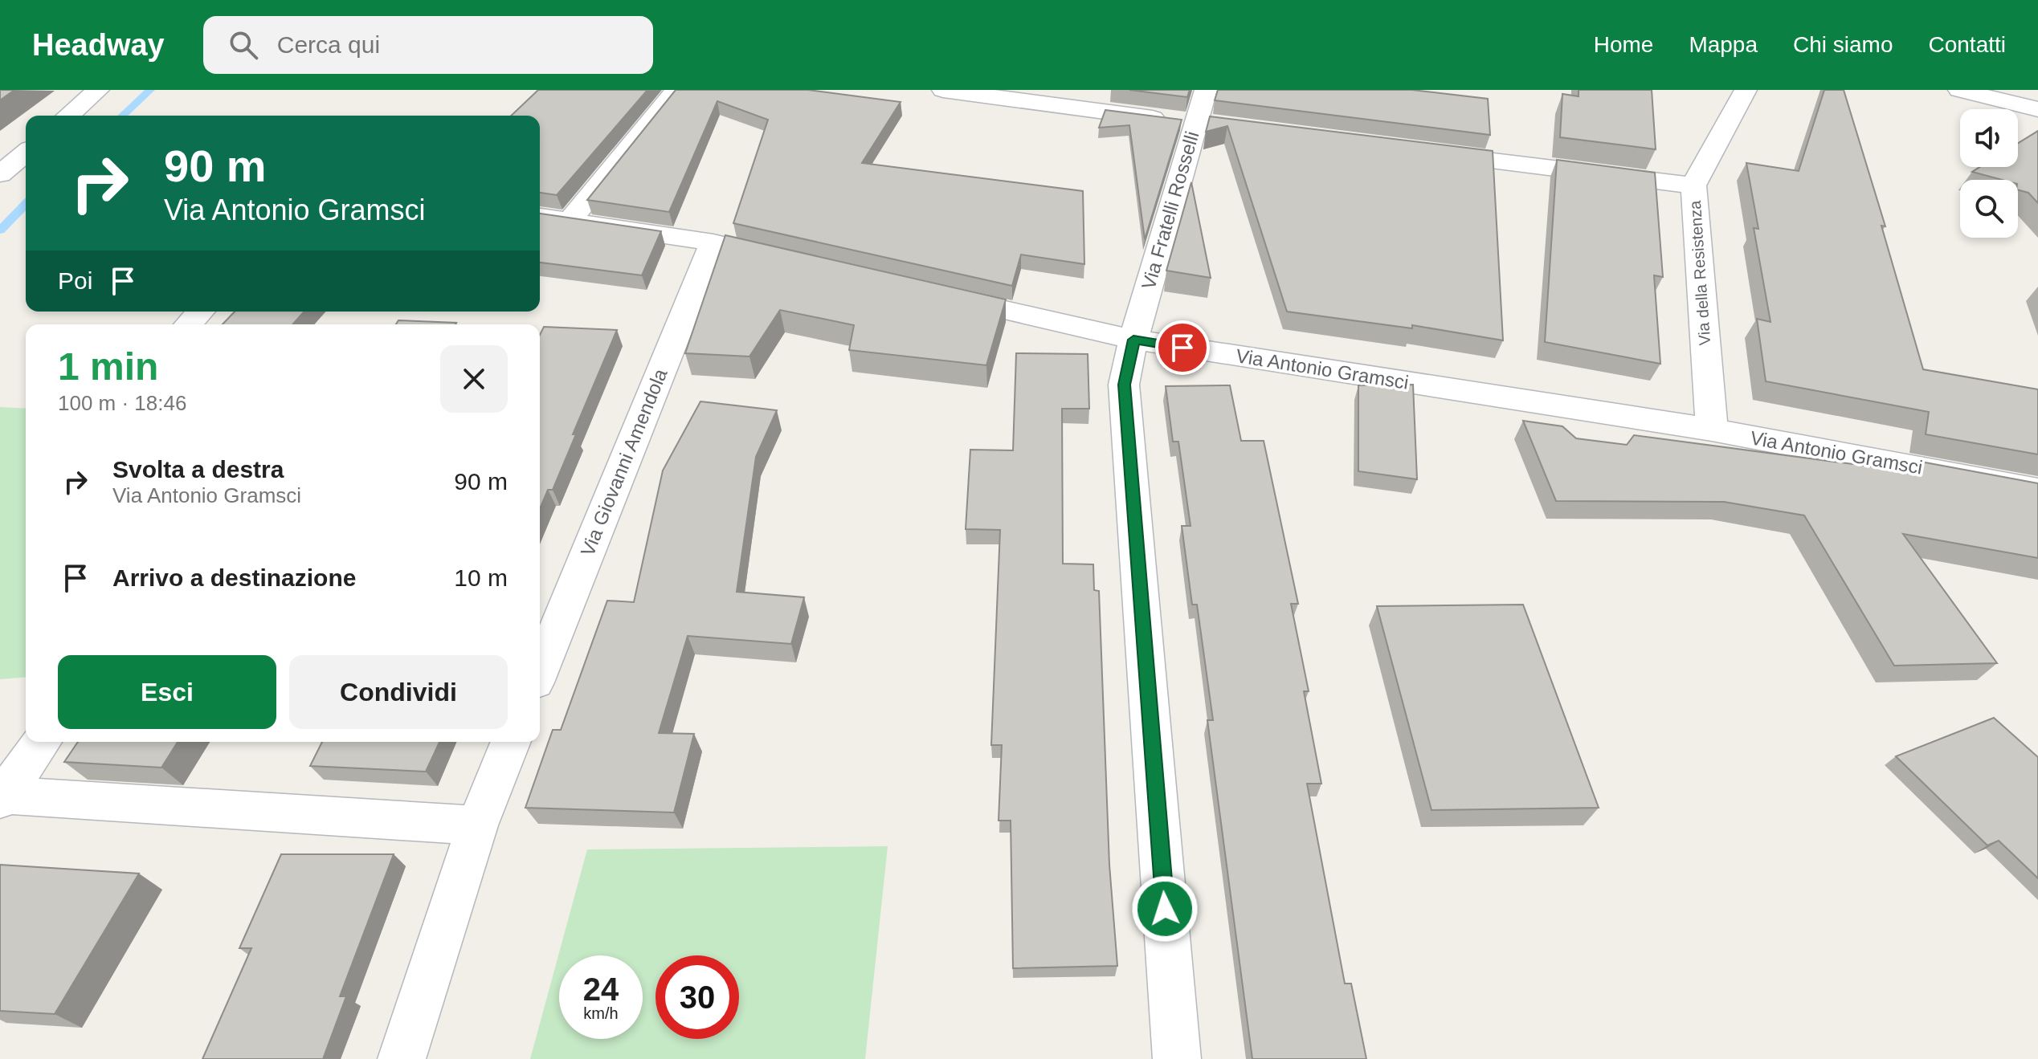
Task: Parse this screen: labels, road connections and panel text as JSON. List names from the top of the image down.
{
  "streets": {
    "street": [
      "Via Fratelli Rosselli",
      "Via della Resistenza",
      "Via Antonio Gramsci",
      "Via Giovanni Amendola"
    ]
  },
  "crossings": [
    ["Via Fratelli Rosselli", "Via Antonio Gramsci"],
    ["Via della Resistenza", "Via Antonio Gramsci"]
  ],
  "page": {
    "header": "Headway",
    "search": "Cerca qui",
    "nav": [
      "Home",
      "Mappa",
      "Chi siamo",
      "Contatti"
    ],
    "turn": ["90 m", "Via Antonio Gramsci"],
    "then": "Poi",
    "heading": ["1 min", "100 m · 18:46"],
    "list": [
      {
        "name": "Svolta a destra",
        "note": "Via Antonio Gramsci",
        "value": "90 m"
      },
      {
        "name": "Arrivo a destinazione",
        "value": "10 m"
      }
    ],
    "buttons": ["Esci", "Condividi"],
    "speed": "24 km/h",
    "limit": "30"
  }
}
